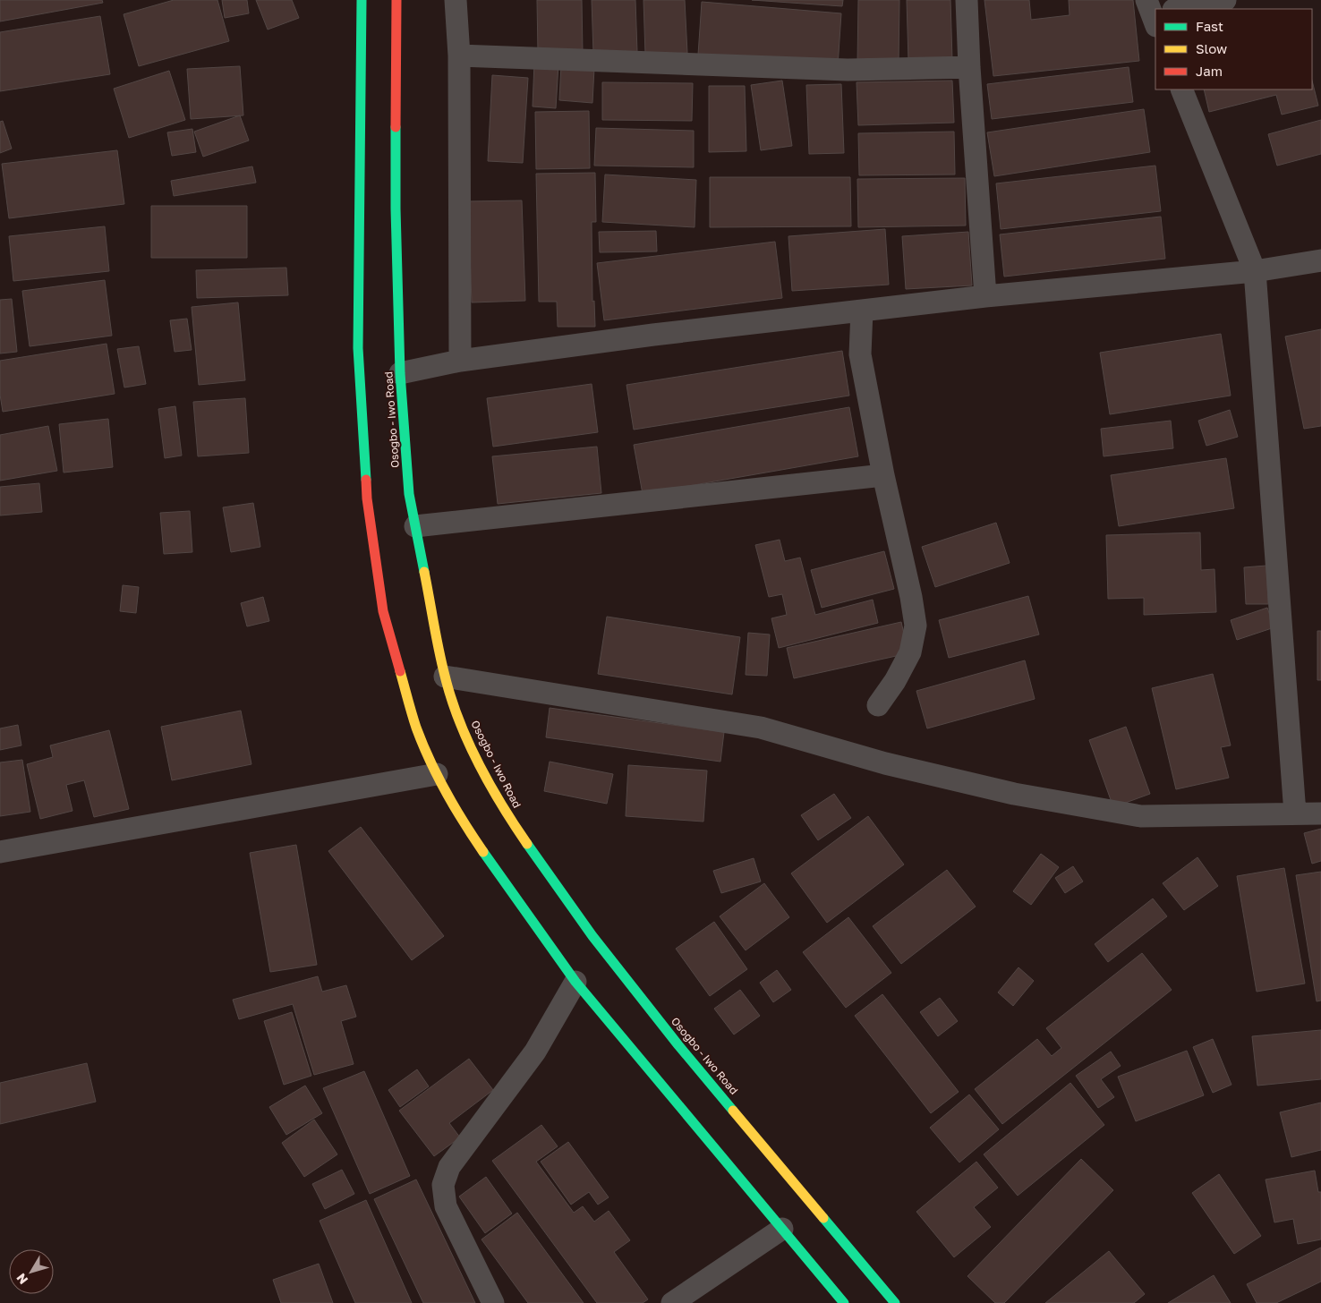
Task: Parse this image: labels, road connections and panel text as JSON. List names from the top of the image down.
{
  "streets": {
    "main road": ["Osogbo - Iwo Road"]
  },
  "legend": ["Fast", "Slow", "Jam"],
  "north": "bottom left"
}
